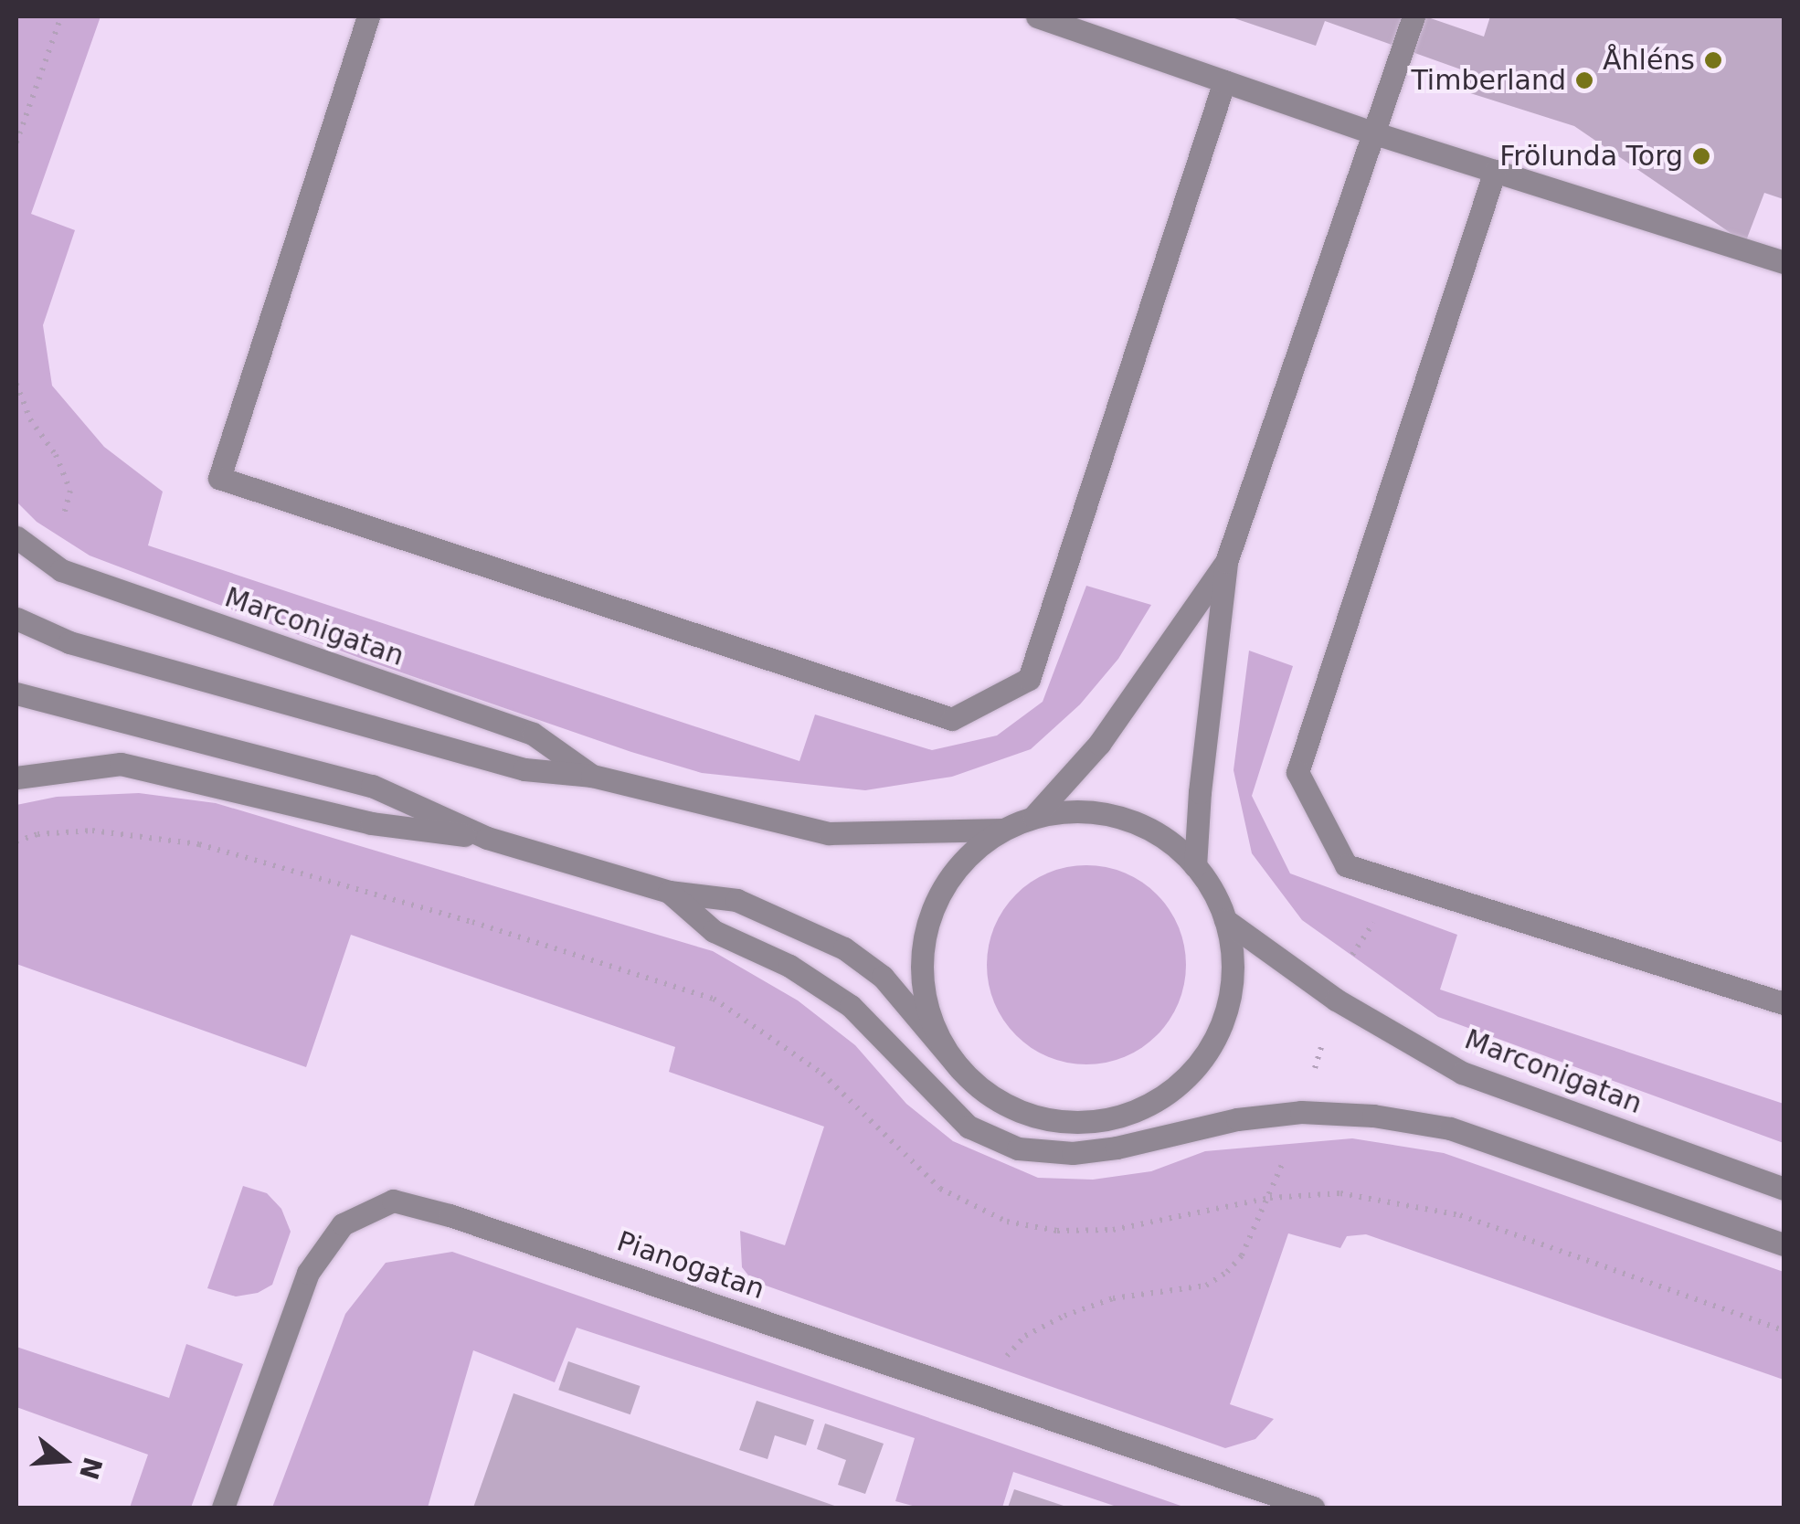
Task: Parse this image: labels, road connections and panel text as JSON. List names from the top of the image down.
{
  "streets": {
    "street": ["Marconigatan", "Pianogatan"]
  },
  "places": ["Åhléns", "Timberland", "Frölunda Torg"],
  "north": "right"
}
